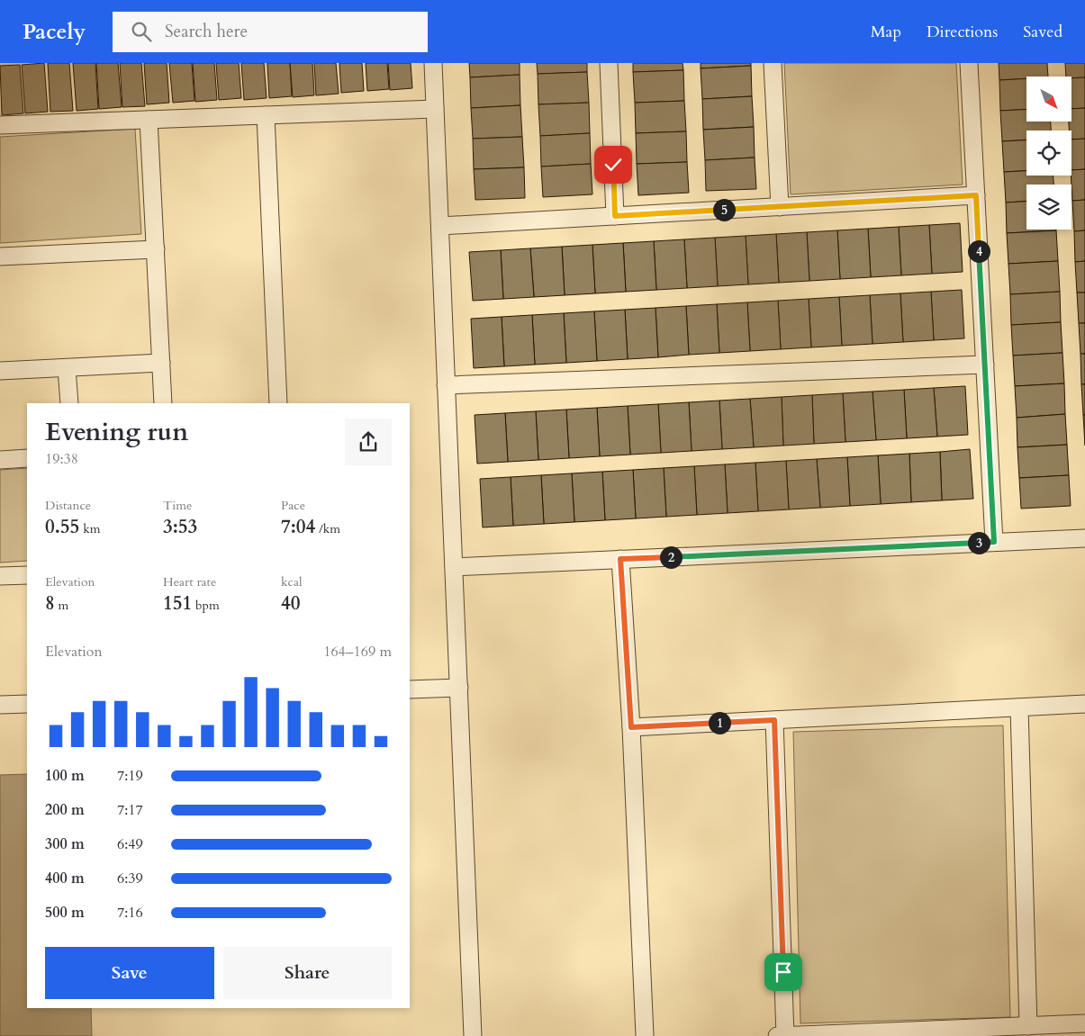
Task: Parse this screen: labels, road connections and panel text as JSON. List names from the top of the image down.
{
  "north": "bottom right",
  "page": {
    "header": "Pacely",
    "search": "Search here",
    "nav": ["Map", "Directions", "Saved"],
    "pins": [
      "5",
      "4",
      "3",
      "2",
      "1"
    ],
    "heading": ["Evening run", "19:38"],
    "stats": [
      ["Distance", "0.55 km"],
      ["Time", "3:53"],
      ["Pace", "7:04 /km"],
      ["Elevation", "8 m"],
      ["Heart rate", "151 bpm"],
      ["kcal", "40"]
    ],
    "chart": ["Elevation", "164–169 m"],
    "list": [
      {
        "name": "100 m",
        "note": "7:19"
      },
      {
        "name": "200 m",
        "note": "7:17"
      },
      {
        "name": "300 m",
        "note": "6:49"
      },
      {
        "name": "400 m",
        "note": "6:39"
      },
      {
        "name": "500 m",
        "note": "7:16"
      }
    ],
    "buttons": ["Save", "Share"]
  }
}
